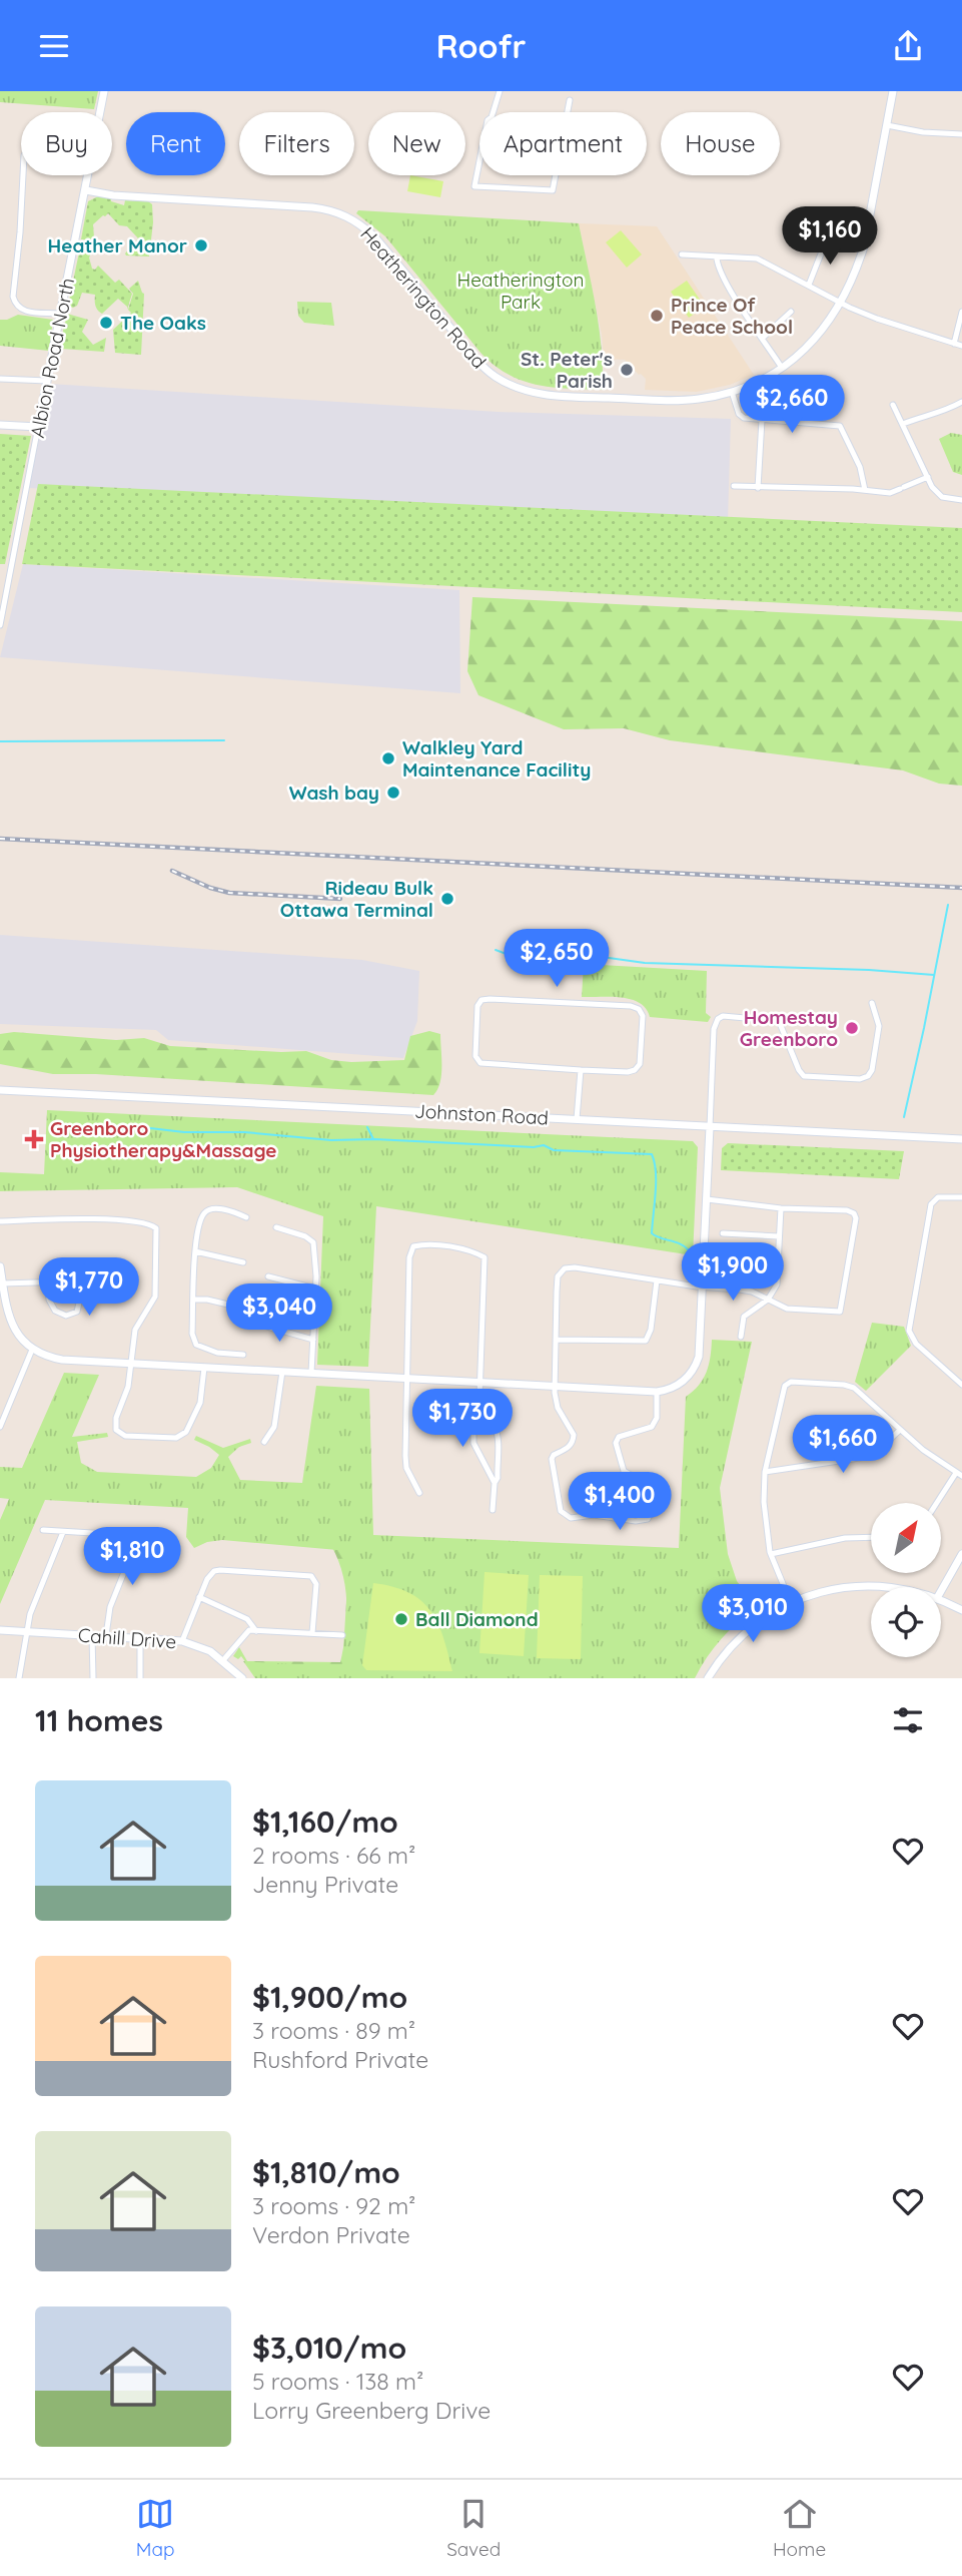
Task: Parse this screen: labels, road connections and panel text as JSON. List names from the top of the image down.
{
  "streets": {
    "street": [
      "Heatherington Road",
      "Albion Road North",
      "Johnston Road",
      "Cahill Drive"
    ]
  },
  "crossings": [
    ["Heatherington Road", "Albion Road North"]
  ],
  "parks": ["Heatherington Park"],
  "places": {
    "other": [
      "Heather Manor",
      "Prince Of Peace School",
      "The Oaks",
      "St. Peter's Parish",
      "Walkley Yard Maintenance Facility",
      "Wash bay",
      "Rideau Bulk Ottawa Terminal",
      "Homestay Greenboro",
      "Ball Diamond"
    ],
    "health": ["Greenboro Physiotherapy&Massage"]
  },
  "north": "top right",
  "page": {
    "header": "Roofr",
    "chip": [
      "Buy",
      "Rent",
      "Filters",
      "New",
      "Apartment",
      "House"
    ],
    "price": [
      "$1,160",
      "$2,660",
      "$2,650",
      "$1,900",
      "$1,770",
      "$3,040",
      "$1,730",
      "$1,660",
      "$1,400",
      "$1,810",
      "$3,010"
    ],
    "heading": "11 homes",
    "list": [
      {
        "name": "$1,160/mo",
        "note": "2 rooms · 66 m² · Jenny Private"
      },
      {
        "name": "$1,900/mo",
        "note": "3 rooms · 89 m² · Rushford Private"
      },
      {
        "name": "$1,810/mo",
        "note": "3 rooms · 92 m² · Verdon Private"
      },
      {
        "name": "$3,010/mo",
        "note": "5 rooms · 138 m² · Lorry Greenberg Drive"
      }
    ],
    "tabs": ["Map", "Saved", "Home"]
  }
}
